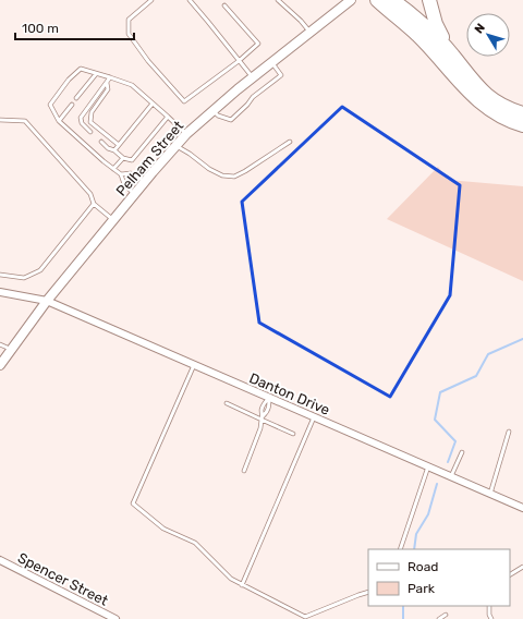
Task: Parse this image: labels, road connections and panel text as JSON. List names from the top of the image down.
{
  "streets": {
    "street": ["Pelham Street", "Danton Drive", "Spencer Street"]
  },
  "crossings": [
    ["Pelham Street", "Danton Drive"]
  ],
  "legend": ["Road", "Park"],
  "scale_bar": "100 m",
  "north": "top left"
}
